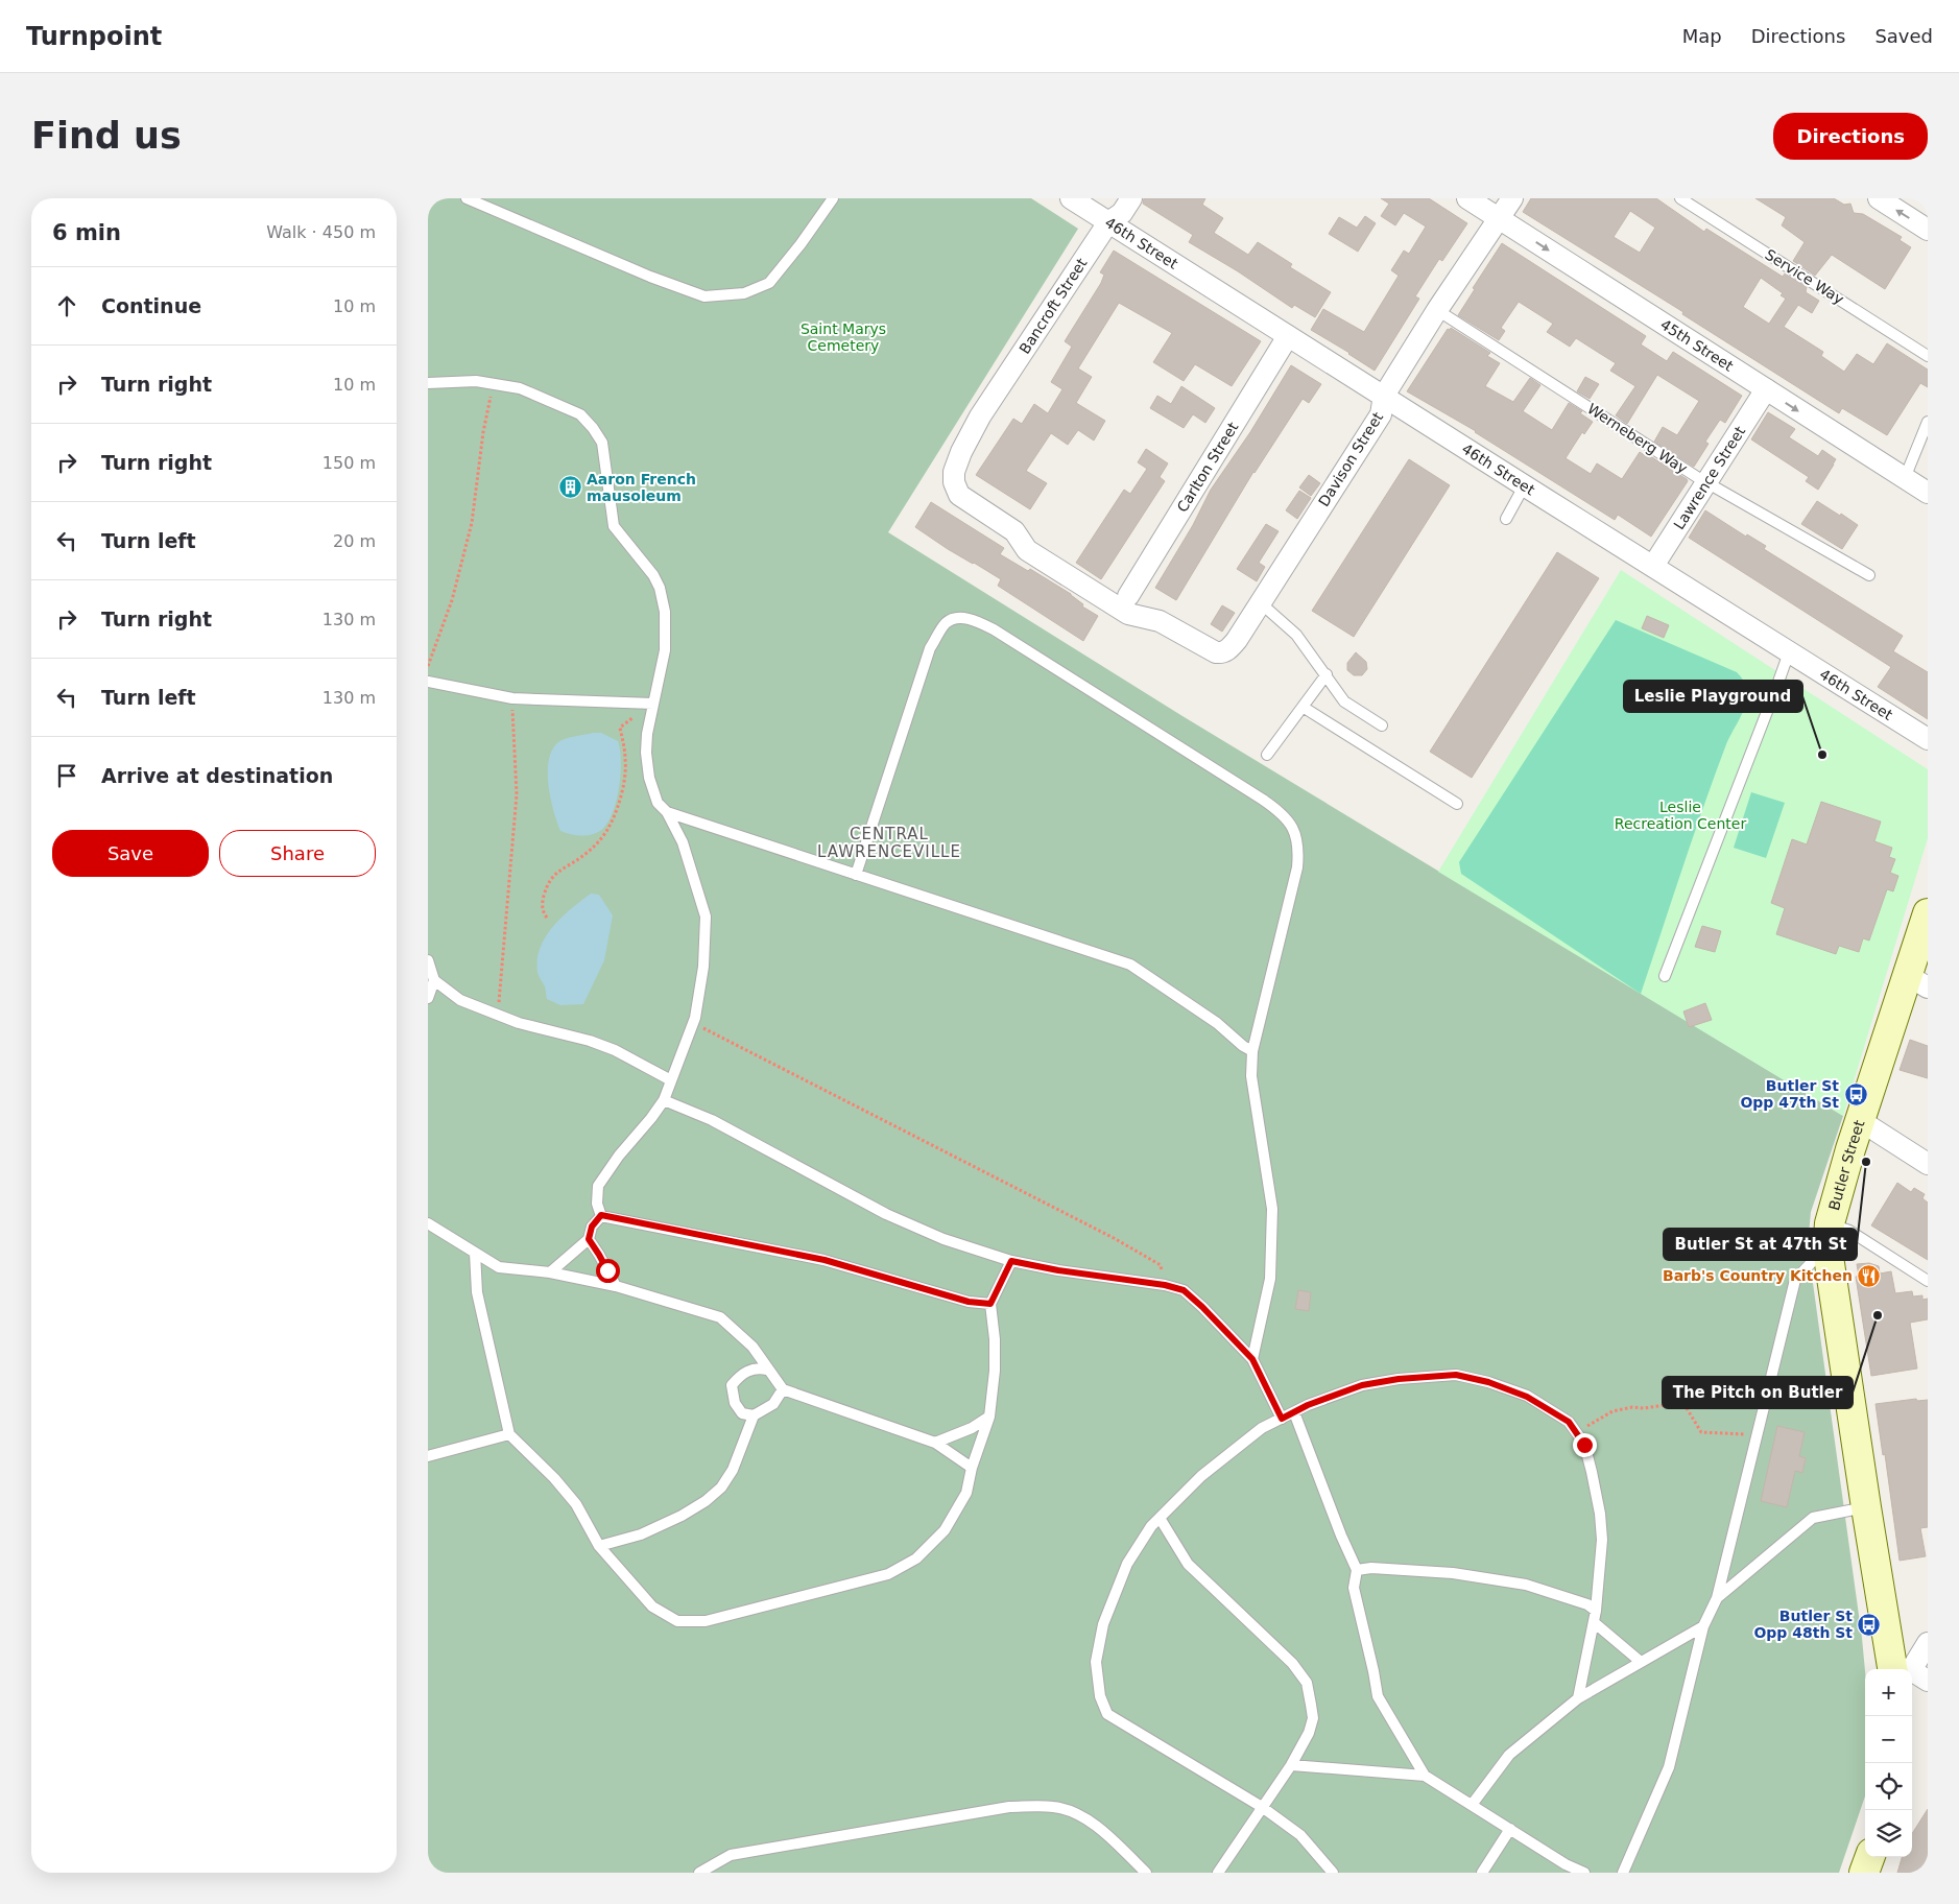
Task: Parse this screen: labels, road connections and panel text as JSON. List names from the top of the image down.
{
  "streets": {
    "main road": ["Butler Street"],
    "street": [
      "46th Street",
      "Bancroft Street",
      "45th Street",
      "Davison Street",
      "Carlton Street",
      "Lawrence Street"
    ],
    "lane": ["Service Way", "Werneberg Way"]
  },
  "crossings": [
    ["46th Street", "Bancroft Street"],
    ["46th Street", "Davison Street"],
    ["46th Street", "Carlton Street"],
    ["46th Street", "Lawrence Street"],
    ["Bancroft Street", "Davison Street"],
    ["45th Street", "Davison Street"],
    ["45th Street", "Lawrence Street"],
    ["Werneberg Way", "Davison Street"],
    ["Werneberg Way", "Lawrence Street"]
  ],
  "one_way": ["45th Street"],
  "districts": ["CENTRAL LAWRENCEVILLE"],
  "parks": ["Saint Marys Cemetery", "Leslie Recreation Center"],
  "places": {
    "building": ["Aaron French mausoleum"],
    "other": ["Leslie Playground", "Butler St at 47th St", "The Pitch on Butler"],
    "bus stop": ["Butler St Opp 47th St", "Butler St Opp 48th St"],
    "restaurant": ["Barb's Country Kitchen"]
  },
  "page": {
    "header": "Turnpoint",
    "nav": ["Map", "Directions", "Saved"],
    "buttons": [
      "Directions",
      ["Save", "Share"]
    ],
    "title": "Find us",
    "heading": ["6 min", "Walk · 450 m"],
    "list": [
      ["Continue", "10 m"],
      ["Turn right", "10 m"],
      ["Turn right", "150 m"],
      ["Turn left", "20 m"],
      ["Turn right", "130 m"],
      ["Turn left", "130 m"],
      "Arrive at destination"
    ],
    "map_buttons": ["+", "−"]
  }
}
